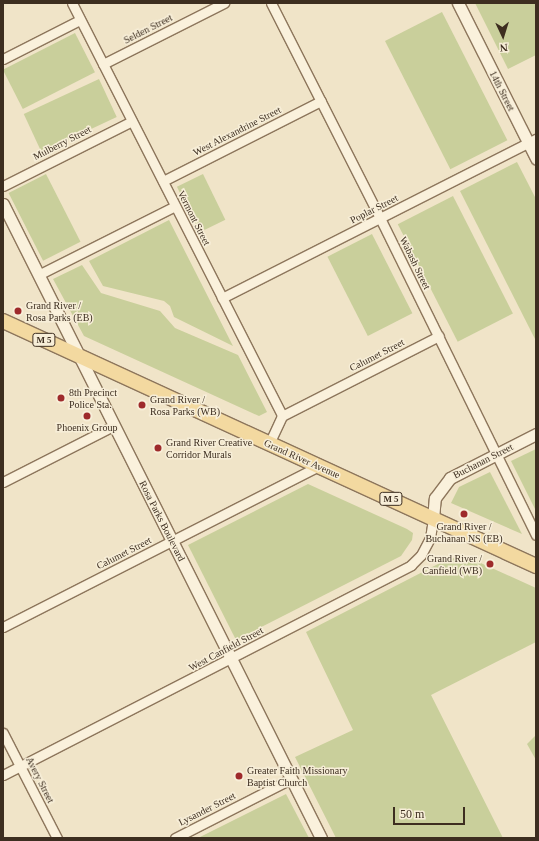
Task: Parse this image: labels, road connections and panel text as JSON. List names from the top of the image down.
{
  "streets": {
    "main road": ["M 5", "Grand River Avenue"],
    "street": [
      "Selden Street",
      "14th Street",
      "West Alexandrine Street",
      "Mulberry Street",
      "Poplar Street",
      "Vermont Street",
      "Wabash Street",
      "Calumet Street",
      "Buchanan Street",
      "Rosa Parks Boulevard",
      "West Canfield Street",
      "Avery Street",
      "Lysander Street"
    ]
  },
  "crossings": [
    ["Selden Street", "Vermont Street"],
    ["14th Street", "Poplar Street"],
    ["West Alexandrine Street", "Vermont Street"],
    ["West Alexandrine Street", "Wabash Street"],
    ["Mulberry Street", "Vermont Street"],
    ["Poplar Street", "Vermont Street"],
    ["Poplar Street", "Wabash Street"],
    ["Vermont Street", "Calumet Street"],
    ["Wabash Street", "Calumet Street"],
    ["Wabash Street", "Buchanan Street"],
    ["Calumet Street", "Grand River Avenue"],
    ["Calumet Street", "Rosa Parks Boulevard"],
    ["Grand River Avenue", "Buchanan Street"],
    ["Grand River Avenue", "Rosa Parks Boulevard"],
    ["Grand River Avenue", "West Canfield Street"],
    ["Buchanan Street", "West Canfield Street"],
    ["Rosa Parks Boulevard", "West Canfield Street"],
    ["Rosa Parks Boulevard", "Lysander Street"],
    ["West Canfield Street", "Avery Street"]
  ],
  "places": [
    "Grand River / Rosa Parks (EB)",
    "8th Precinct Police Sta.",
    "Grand River / Rosa Parks (WB)",
    "Phoenix Group",
    "Grand River Creative Corridor Murals",
    "Grand River / Buchanan NS (EB)",
    "Grand River / Canfield (WB)",
    "Greater Faith Missionary Baptist Church"
  ],
  "scale_bar": "50 m",
  "north": "bottom"
}
